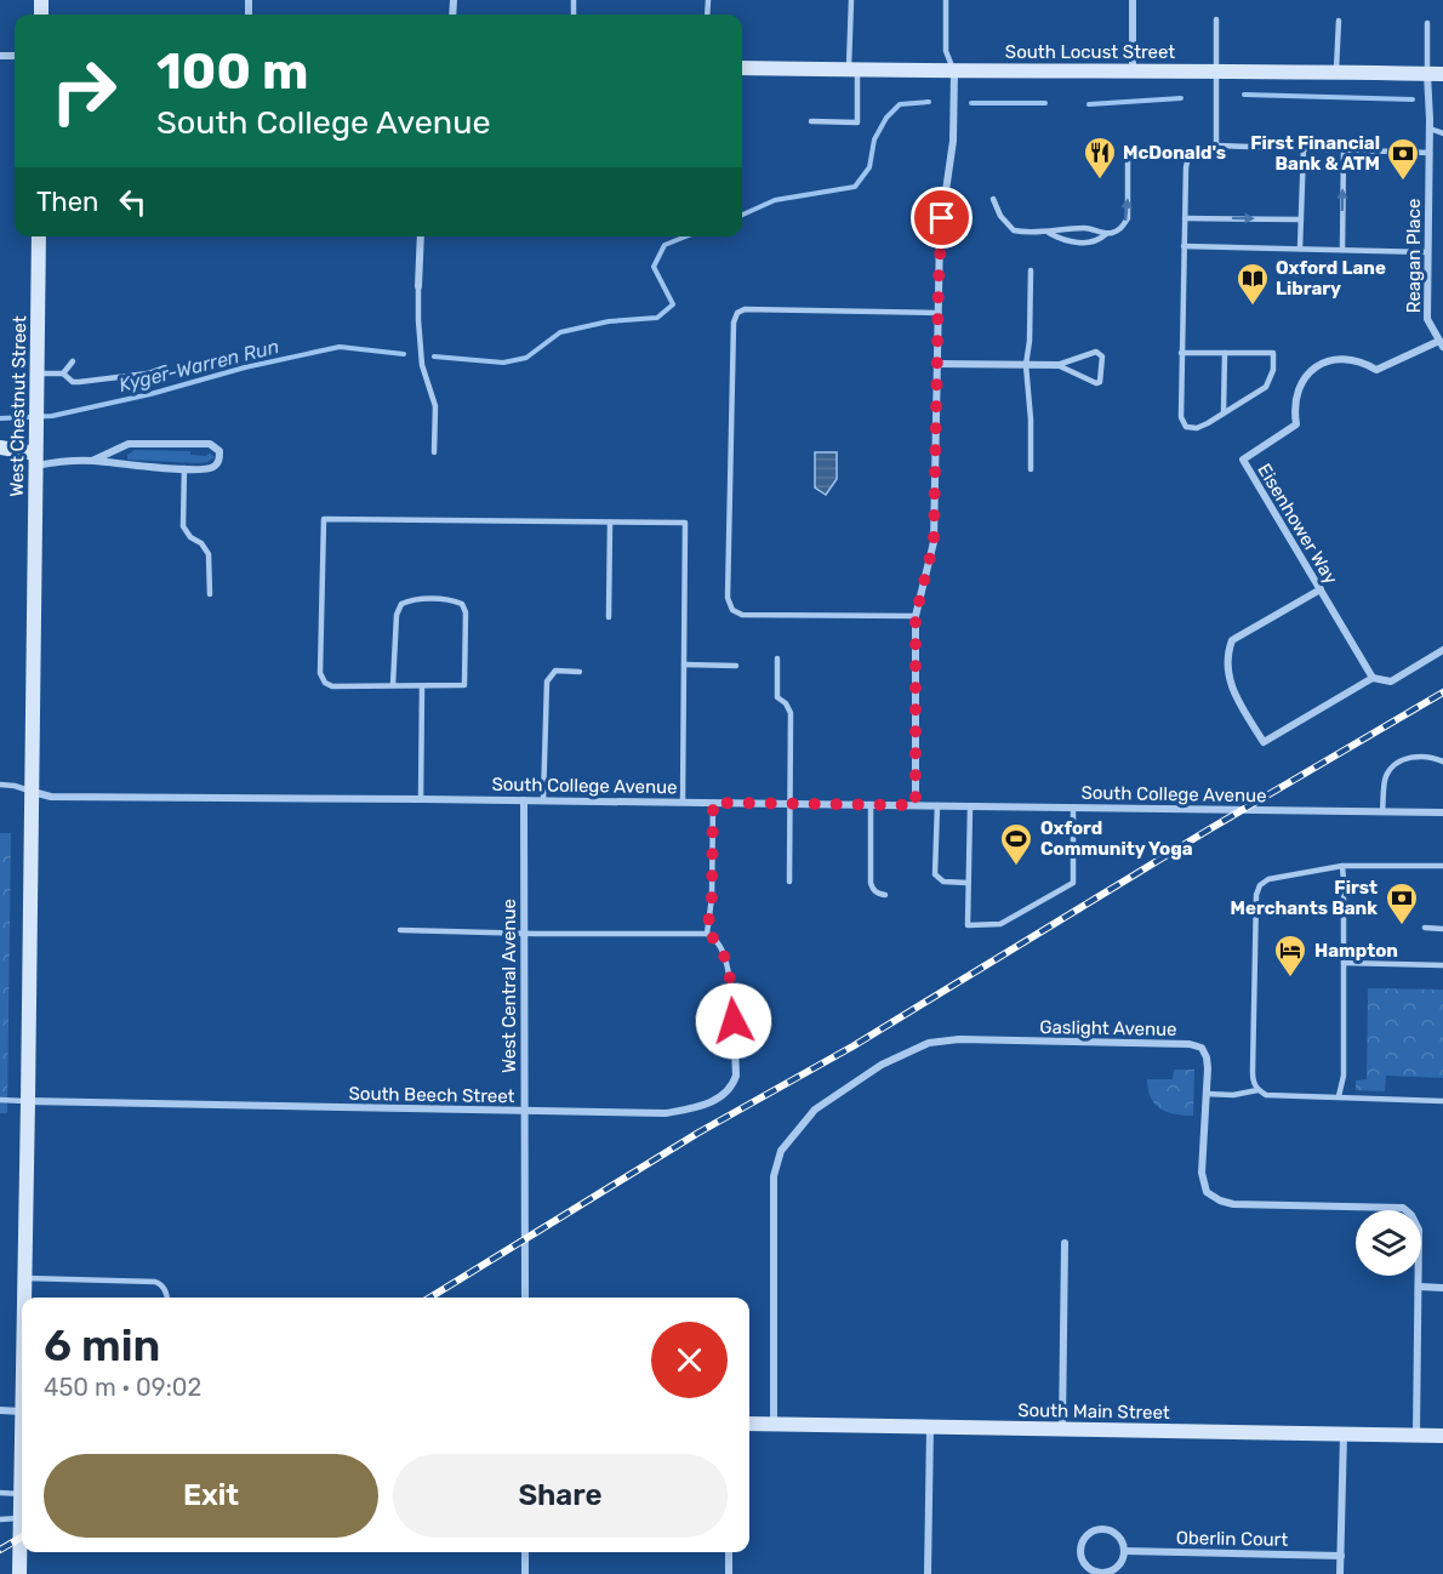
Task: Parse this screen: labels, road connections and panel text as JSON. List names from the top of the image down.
{
  "streets": {
    "main road": ["South Locust Street", "West Chestnut Street", "South Main Street"],
    "street": [
      "Reagan Place",
      "Eisenhower Way",
      "South College Avenue",
      "West Central Avenue",
      "Gaslight Avenue",
      "South Beech Street",
      "Oberlin Court"
    ]
  },
  "crossings": [
    ["South Locust Street", "Reagan Place"],
    ["Reagan Place", "Eisenhower Way"],
    ["West Chestnut Street", "South College Avenue"],
    ["West Chestnut Street", "South Beech Street"],
    ["South College Avenue", "West Central Avenue"],
    ["West Central Avenue", "South Beech Street"],
    ["Gaslight Avenue", "South Main Street"]
  ],
  "water": ["Kyger-Warren Run"],
  "places": {
    "restaurant": ["McDonald's"],
    "bank": ["First Financial Bank & ATM", "First Merchants Bank"],
    "library": ["Oxford Lane Library"],
    "sports": ["Oxford Community Yoga"],
    "hotel": ["Hampton"]
  },
  "page": {
    "turn": ["100 m", "South College Avenue"],
    "then": "Then",
    "heading": ["6 min", "450 m · 09:02"],
    "buttons": ["Exit", "Share"]
  }
}
